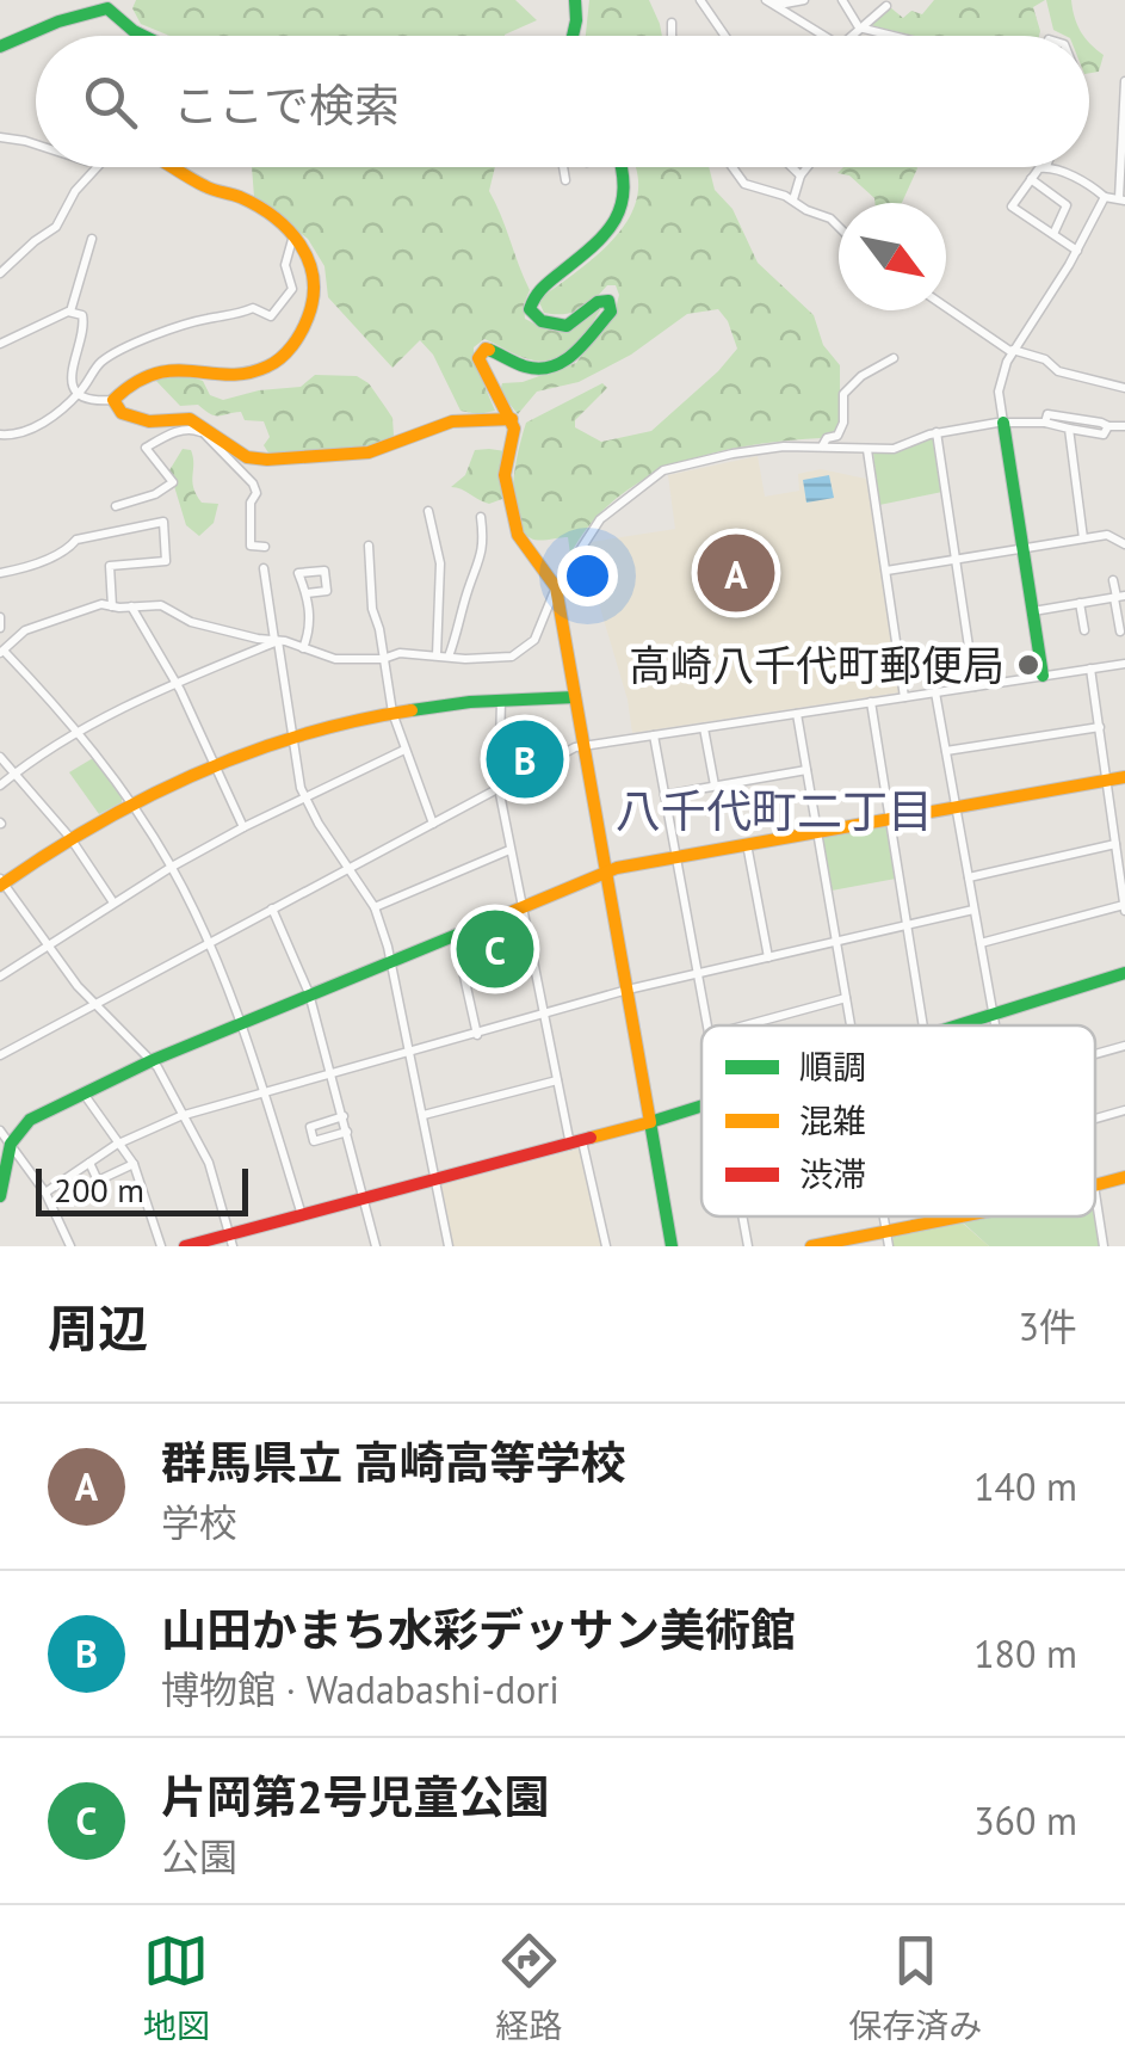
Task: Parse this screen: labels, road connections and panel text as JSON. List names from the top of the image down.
{
  "districts": ["八千代町二丁目"],
  "places": ["高崎八千代町郵便局"],
  "legend": ["順調", "混雑", "渋滞"],
  "scale_bar": "200 m",
  "north": "bottom right",
  "page": {
    "search": "ここで検索",
    "pins": ["A", "B", "C"],
    "scale": "200 m",
    "heading": ["周辺", "3件"],
    "list": [
      {
        "mark": "A",
        "name": "群馬県立 高崎高等学校",
        "note": "学校",
        "value": "140 m"
      },
      {
        "mark": "B",
        "name": "山田かまち水彩デッサン美術館",
        "note": "博物館 · Wadabashi-dori",
        "value": "180 m"
      },
      {
        "mark": "C",
        "name": "片岡第2号児童公園",
        "note": "公園",
        "value": "360 m"
      }
    ],
    "nav": ["地図", "経路", "保存済み"]
  }
}
